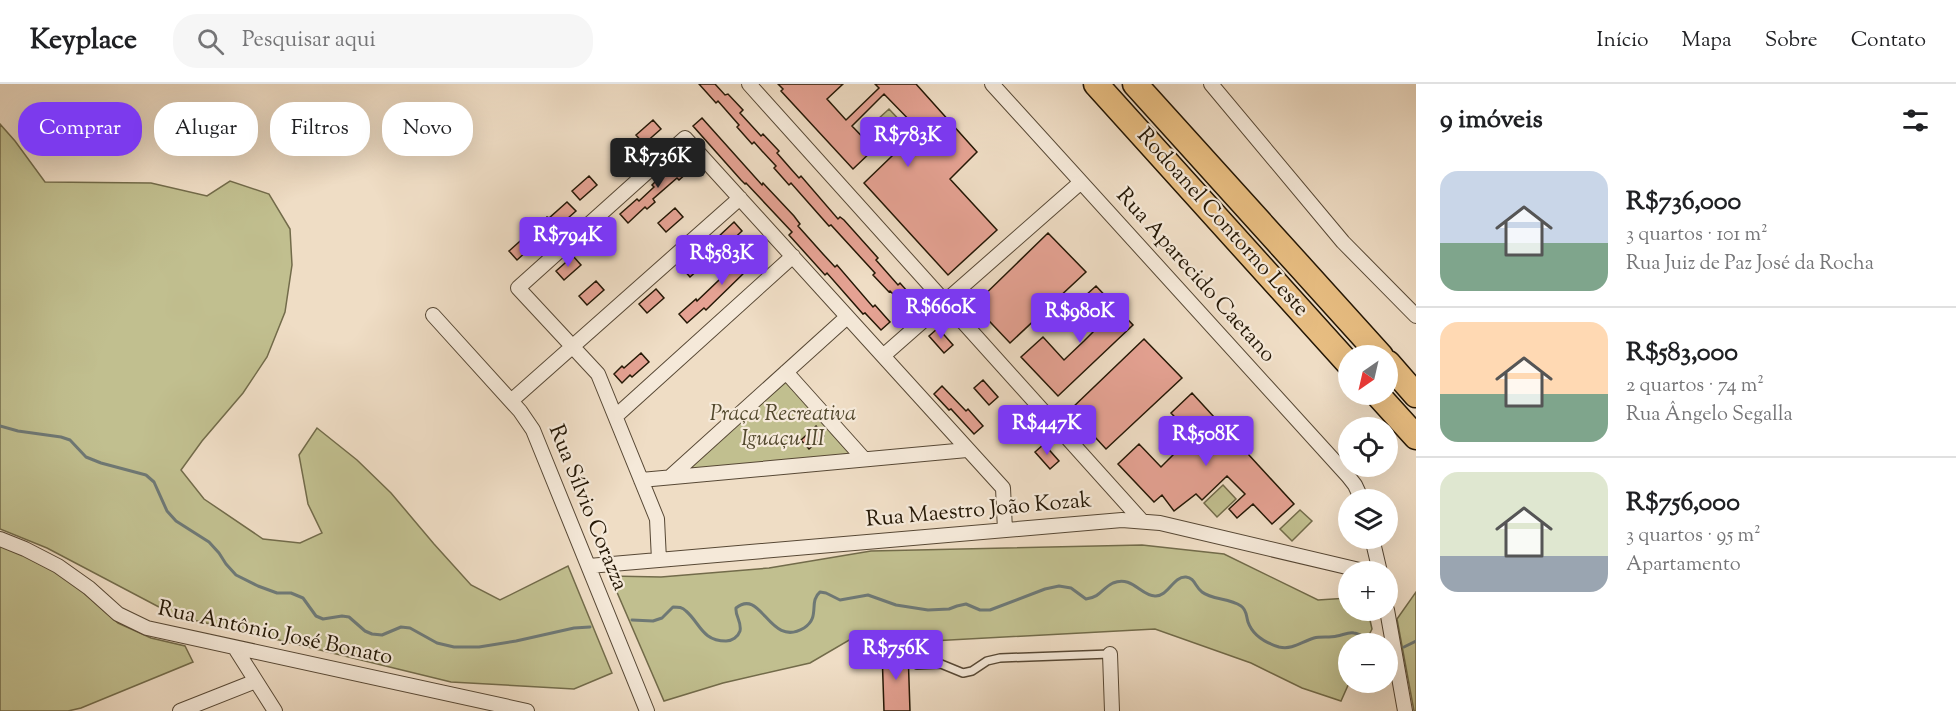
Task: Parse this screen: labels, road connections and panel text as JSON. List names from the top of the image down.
{
  "streets": {
    "highway": ["Rodoanel Contorno Leste"],
    "street": [
      "Rua Aparecido Caetano",
      "Rua Sílvio Corazza",
      "Rua Maestro João Kozak",
      "Rua Antônio José Bonato"
    ]
  },
  "crossings": [
    ["Rua Sílvio Corazza", "Rua Maestro João Kozak"]
  ],
  "parks": ["Praça Recreativa Iguaçu III"],
  "north": "bottom left",
  "page": {
    "header": "Keyplace",
    "search": "Pesquisar aqui",
    "nav": [
      "Início",
      "Mapa",
      "Sobre",
      "Contato"
    ],
    "heading": "9 imóveis",
    "chip": [
      "Comprar",
      "Alugar",
      "Filtros",
      "Novo"
    ],
    "price": [
      "R$783K",
      "R$736K",
      "R$794K",
      "R$583K",
      "R$660K",
      "R$980K",
      "R$447K",
      "R$508K",
      "R$756K"
    ],
    "list": [
      {
        "name": "R$736,000",
        "note": "3 quartos · 101 m² · Rua Juiz de Paz José da Rocha"
      },
      {
        "name": "R$583,000",
        "note": "2 quartos · 74 m² · Rua Ângelo Segalla"
      },
      {
        "name": "R$756,000",
        "note": "3 quartos · 95 m² · Apartamento"
      }
    ],
    "map_buttons": ["+", "−"]
  }
}
